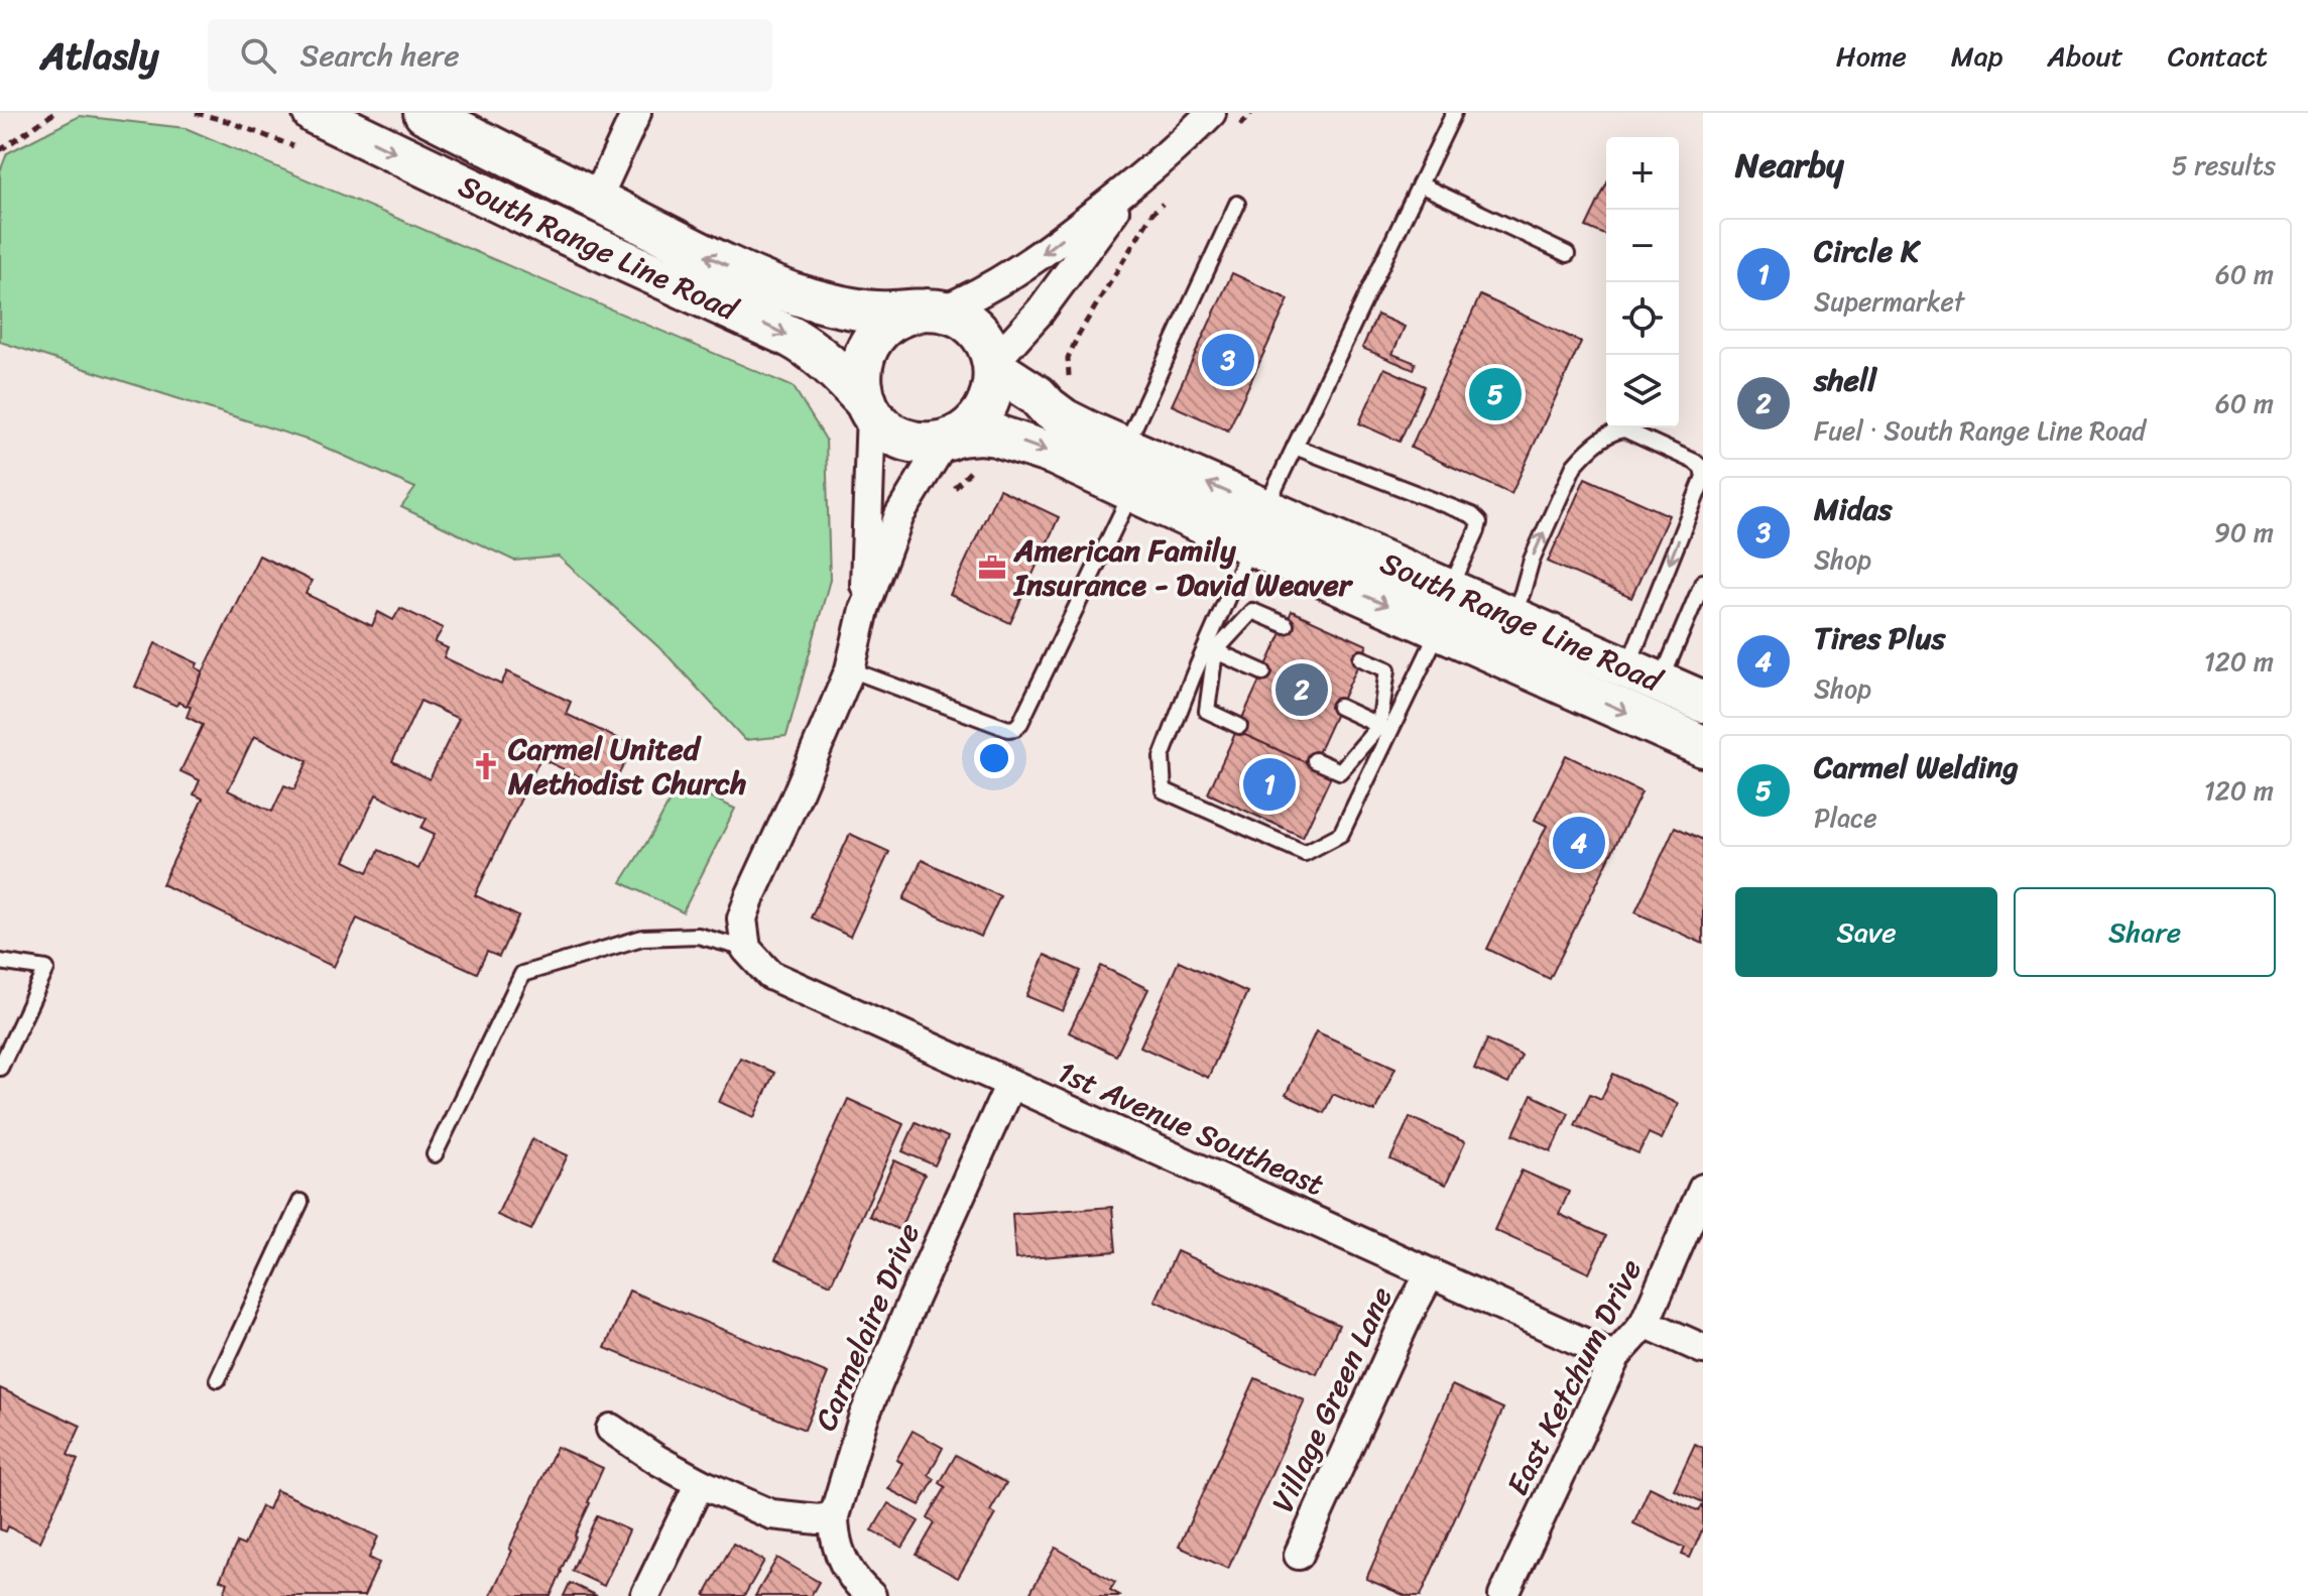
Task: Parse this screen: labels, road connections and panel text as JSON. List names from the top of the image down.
{
  "streets": {
    "main road": ["South Range Line Road"],
    "street": [
      "1st Avenue Southeast",
      "Carmelaire Drive",
      "East Ketchum Drive",
      "Village Green Lane"
    ]
  },
  "crossings": [
    ["1st Avenue Southeast", "Carmelaire Drive"],
    ["1st Avenue Southeast", "East Ketchum Drive"],
    ["1st Avenue Southeast", "Village Green Lane"]
  ],
  "places": {
    "office": ["American Family Insurance - David Weaver"],
    "church": ["Carmel United Methodist Church"]
  },
  "page": {
    "header": "Atlasly",
    "search": "Search here",
    "nav": [
      "Home",
      "Map",
      "About",
      "Contact"
    ],
    "heading": ["Nearby", "5 results"],
    "map_buttons": ["+", "−"],
    "list": [
      {
        "mark": "1",
        "name": "Circle K",
        "note": "Supermarket",
        "value": "60 m"
      },
      {
        "mark": "2",
        "name": "shell",
        "note": "Fuel · South Range Line Road",
        "value": "60 m"
      },
      {
        "mark": "3",
        "name": "Midas",
        "note": "Shop",
        "value": "90 m"
      },
      {
        "mark": "4",
        "name": "Tires Plus",
        "note": "Shop",
        "value": "120 m"
      },
      {
        "mark": "5",
        "name": "Carmel Welding",
        "note": "Place",
        "value": "120 m"
      }
    ],
    "pins": [
      "3",
      "5",
      "2",
      "1",
      "4"
    ],
    "buttons": ["Save", "Share"]
  }
}
